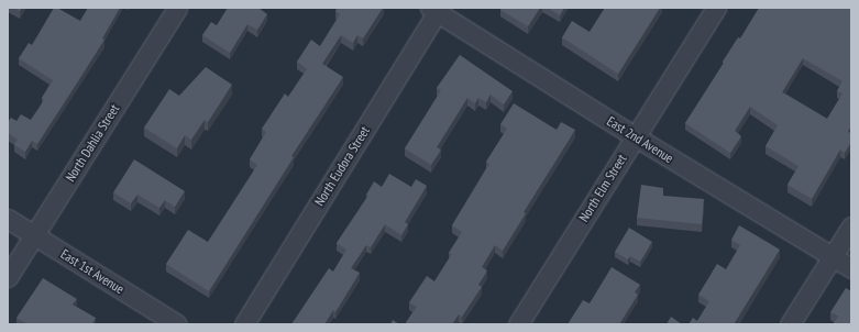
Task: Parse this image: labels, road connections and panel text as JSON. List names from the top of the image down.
{
  "streets": {
    "street": [
      "East 2nd Avenue",
      "North Dahlia Street",
      "North Eudora Street",
      "North Elm Street",
      "East 1st Avenue"
    ]
  },
  "crossings": [
    ["East 2nd Avenue", "North Eudora Street"],
    ["East 2nd Avenue", "North Elm Street"],
    ["North Dahlia Street", "East 1st Avenue"]
  ]
}
